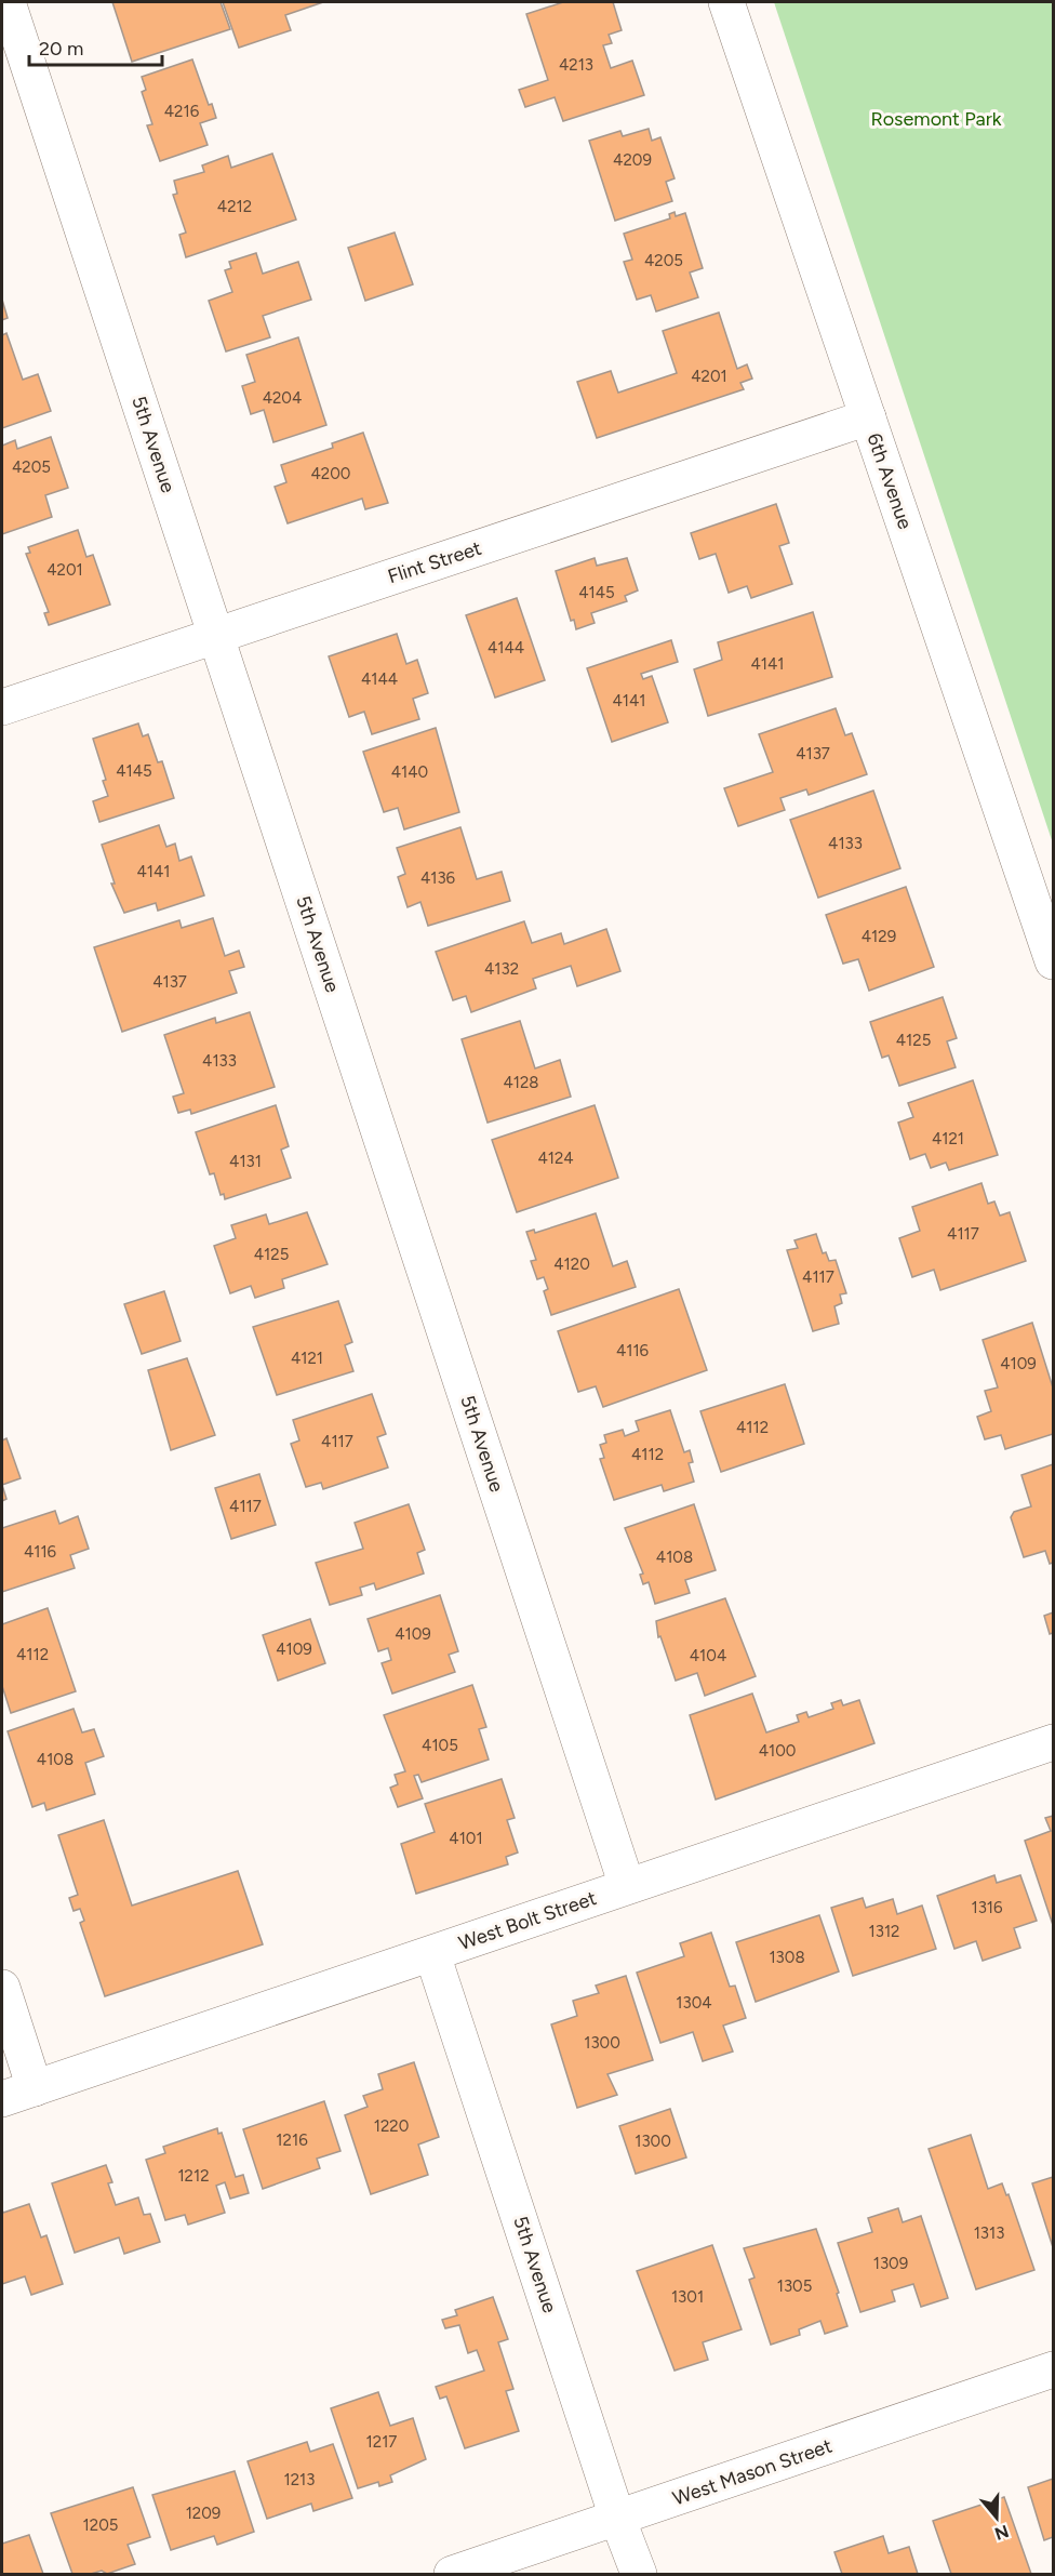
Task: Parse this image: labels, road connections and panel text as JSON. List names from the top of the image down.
{
  "streets": {
    "street": [
      "5th Avenue",
      "6th Avenue",
      "Flint Street",
      "West Bolt Street",
      "West Mason Street"
    ]
  },
  "crossings": [
    ["5th Avenue", "Flint Street"],
    ["5th Avenue", "West Bolt Street"],
    ["5th Avenue", "West Mason Street"],
    ["6th Avenue", "Flint Street"]
  ],
  "parks": ["Rosemont Park"],
  "house_numbers": [
    "4213",
    "4216",
    "4209",
    "4212",
    "4205",
    "4201",
    "4204",
    "4205",
    "4200",
    "4201",
    "4145",
    "4144",
    "4141",
    "4144",
    "4141",
    "4137",
    "4145",
    "4140",
    "4133",
    "4141",
    "4136",
    "4129",
    "4132",
    "4137",
    "4125",
    "4133",
    "4128",
    "4121",
    "4124",
    "4131",
    "4117",
    "4125",
    "4120",
    "4117",
    "4116",
    "4121",
    "4109",
    "4112",
    "4117",
    "4112",
    "4117",
    "4116",
    "4108",
    "4109",
    "4109",
    "4112",
    "4104",
    "4105",
    "4100",
    "4108",
    "4101",
    "1316",
    "1312",
    "1308",
    "1304",
    "1300",
    "1220",
    "1216",
    "1300",
    "1212",
    "1313",
    "1309",
    "1305",
    "1301",
    "1217",
    "1213",
    "1209",
    "1205"
  ],
  "scale_bar": "20 m",
  "north": "bottom"
}
